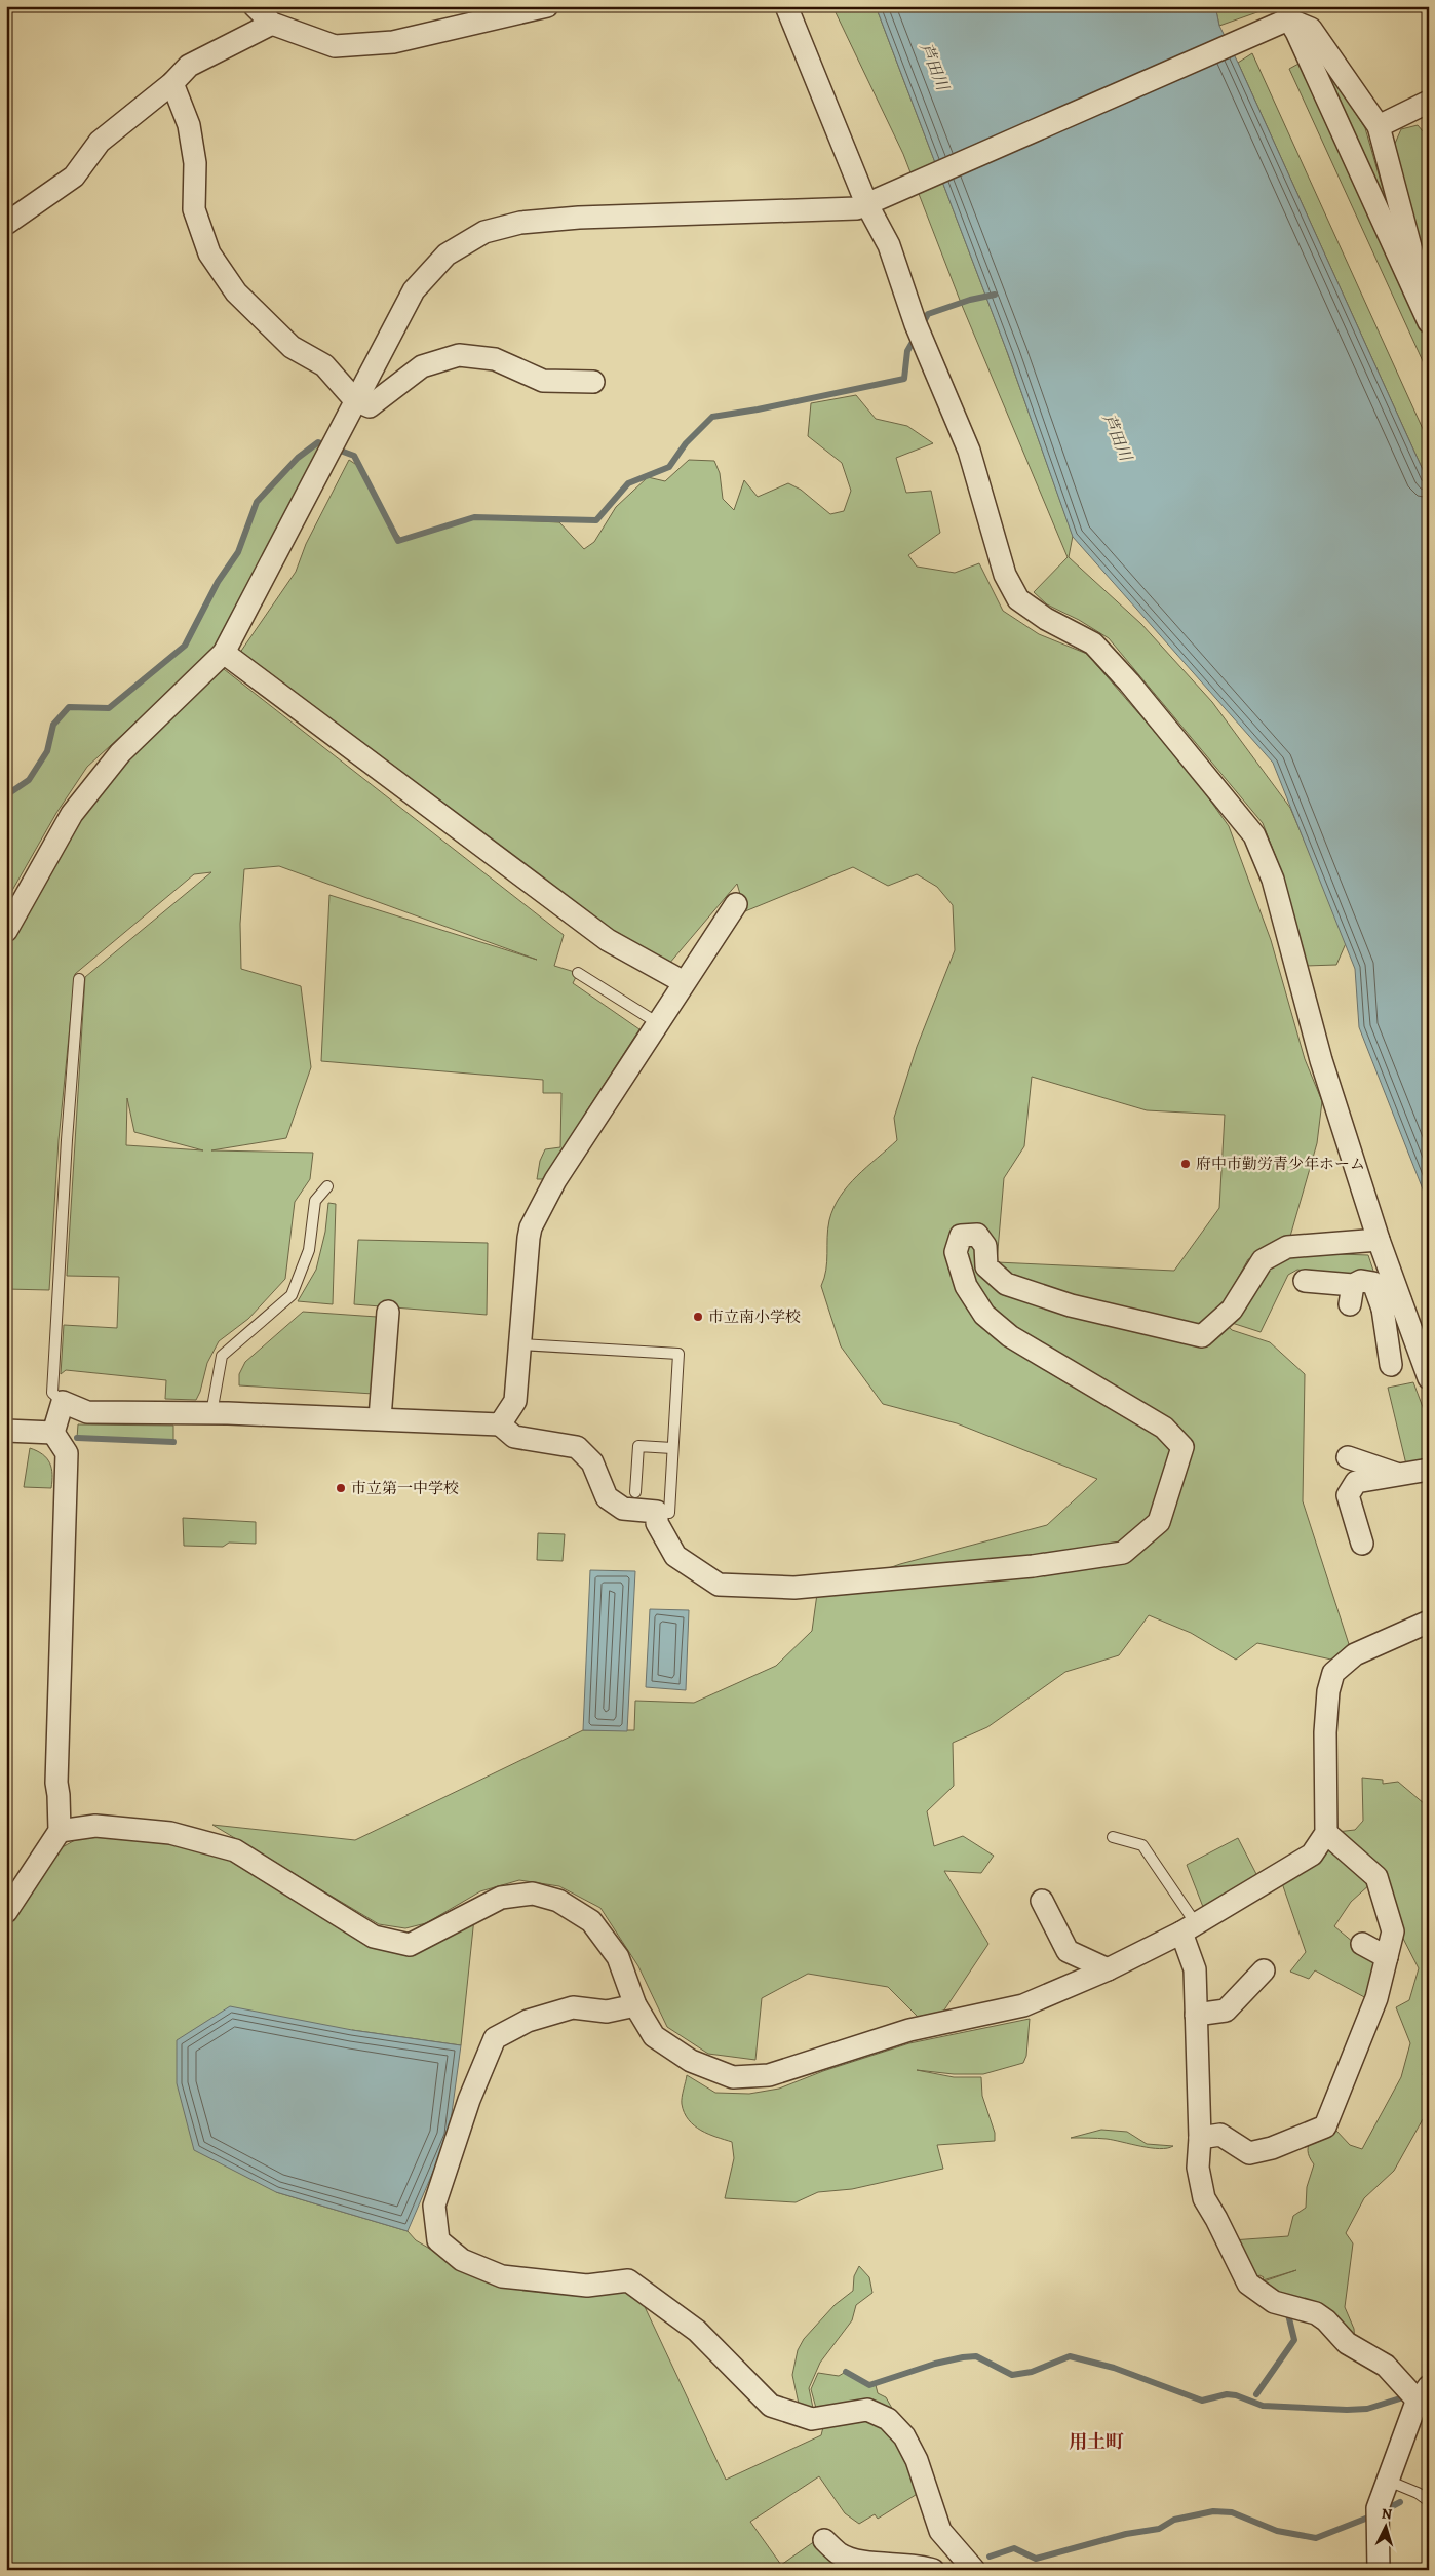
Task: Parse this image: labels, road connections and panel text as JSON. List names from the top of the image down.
{
  "districts": ["用土町"],
  "water": ["芦田川"],
  "places": ["府中市勤労青少年ホーム", "市立南小学校", "市立第一中学校"],
  "north": "top"
}
